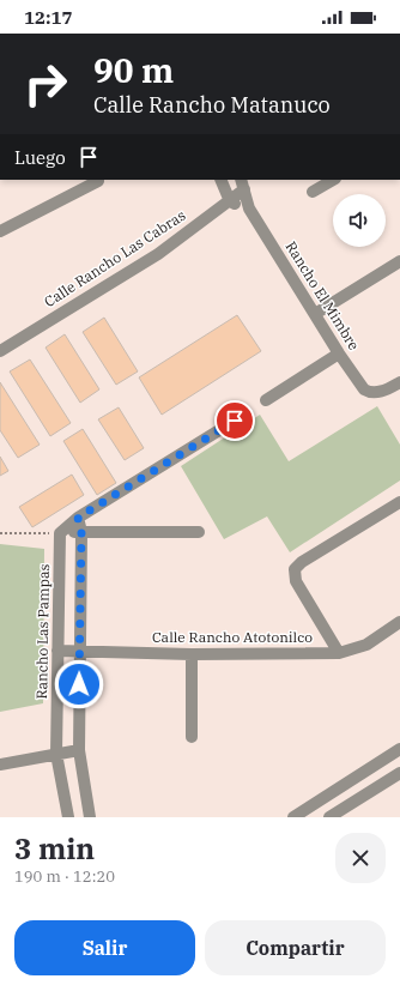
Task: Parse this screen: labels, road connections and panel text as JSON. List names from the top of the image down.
{
  "streets": {
    "street": [
      "Calle Rancho Las Cabras",
      "Rancho El Mimbre",
      "Rancho Las Pampas",
      "Calle Rancho Atotonilco"
    ]
  },
  "crossings": [
    ["Calle Rancho Las Cabras", "Rancho El Mimbre"],
    ["Rancho Las Pampas", "Calle Rancho Atotonilco"]
  ],
  "page": {
    "status": "12:17",
    "turn": ["90 m", "Calle Rancho Matanuco"],
    "then": "Luego",
    "heading": ["3 min", "190 m · 12:20"],
    "buttons": ["Salir", "Compartir"]
  }
}
